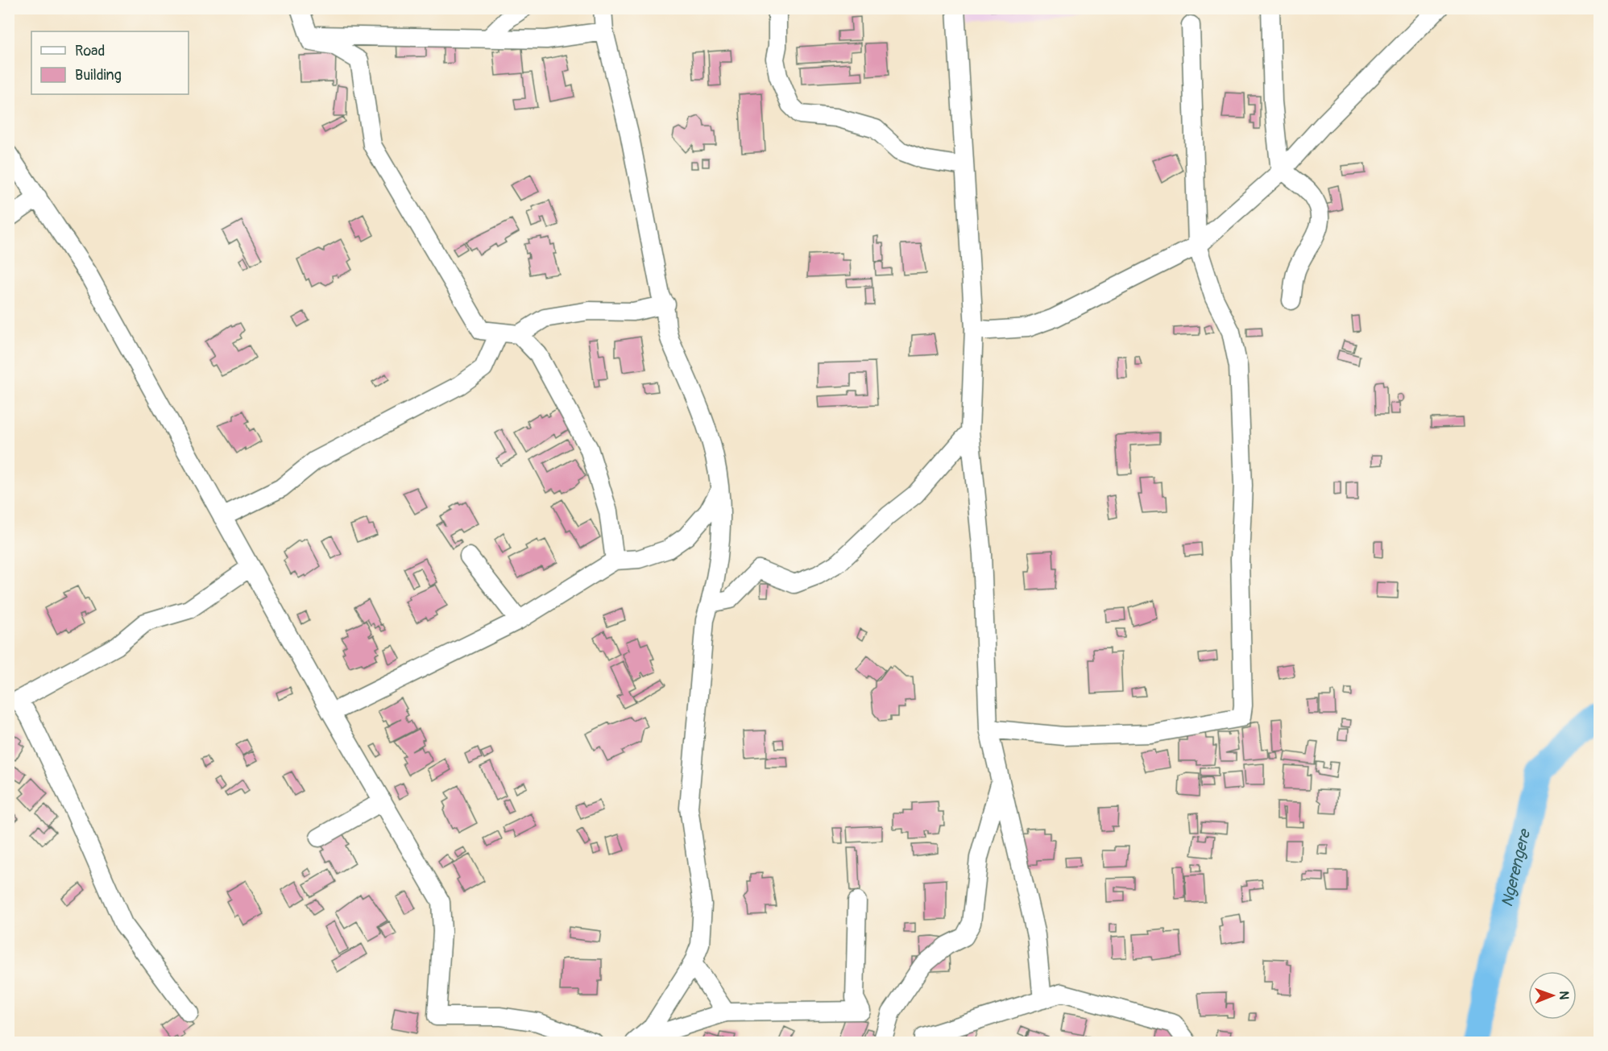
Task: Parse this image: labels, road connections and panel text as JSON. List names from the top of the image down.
{
  "water": ["Ngerengere"],
  "legend": ["Road", "Building"],
  "north": "right"
}
